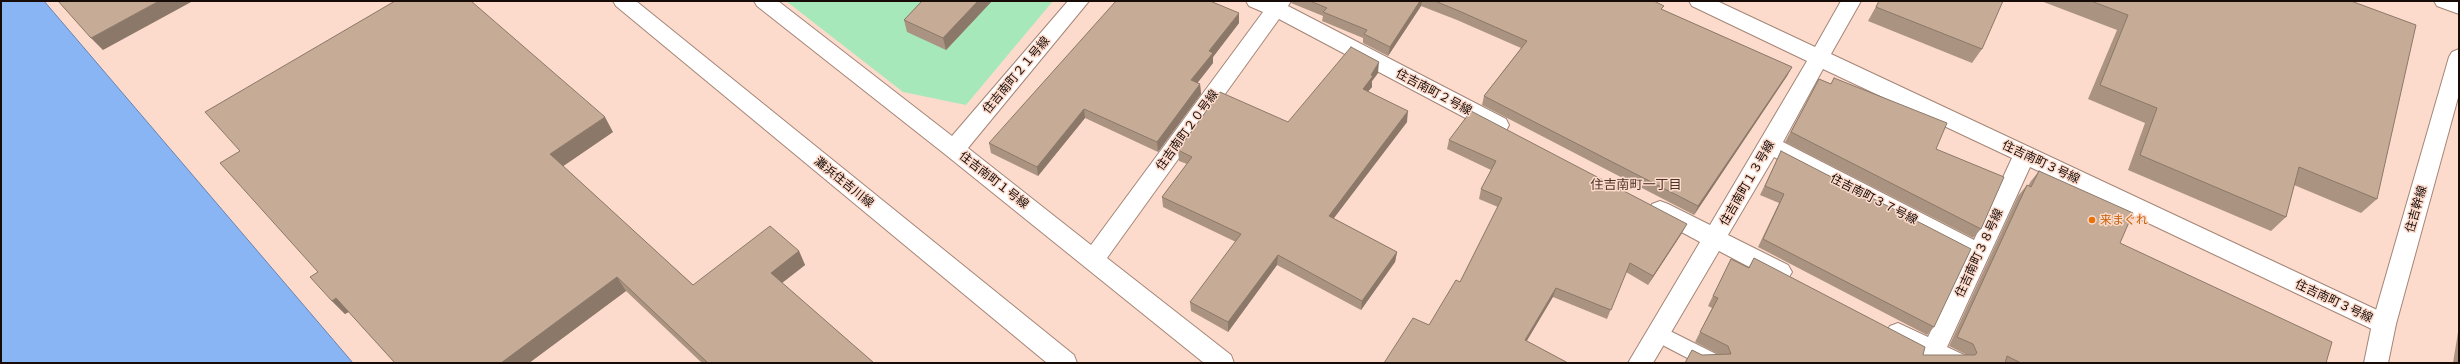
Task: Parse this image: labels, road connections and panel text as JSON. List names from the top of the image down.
{
  "streets": {
    "street": [
      "住吉南町２１号線",
      "住吉南町２号線",
      "住吉南町２０号線",
      "住吉南町３号線",
      "住吉南町１号線",
      "灘浜住吉川線",
      "住吉南町１３号線",
      "住吉南町３７号線",
      "住吉幹線",
      "住吉南町３８号線"
    ]
  },
  "crossings": [
    ["住吉南町２１号線", "住吉南町１号線"],
    ["住吉南町２号線", "住吉南町２０号線"],
    ["住吉南町２０号線", "住吉南町１号線"],
    ["住吉南町３号線", "住吉南町１３号線"],
    ["住吉南町３号線", "住吉幹線"],
    ["住吉南町３号線", "住吉南町３８号線"],
    ["住吉南町１３号線", "住吉南町３７号線"],
    ["住吉南町３７号線", "住吉南町３８号線"]
  ],
  "districts": ["住吉南町一丁目"],
  "places": ["来まぐれ"]
}
